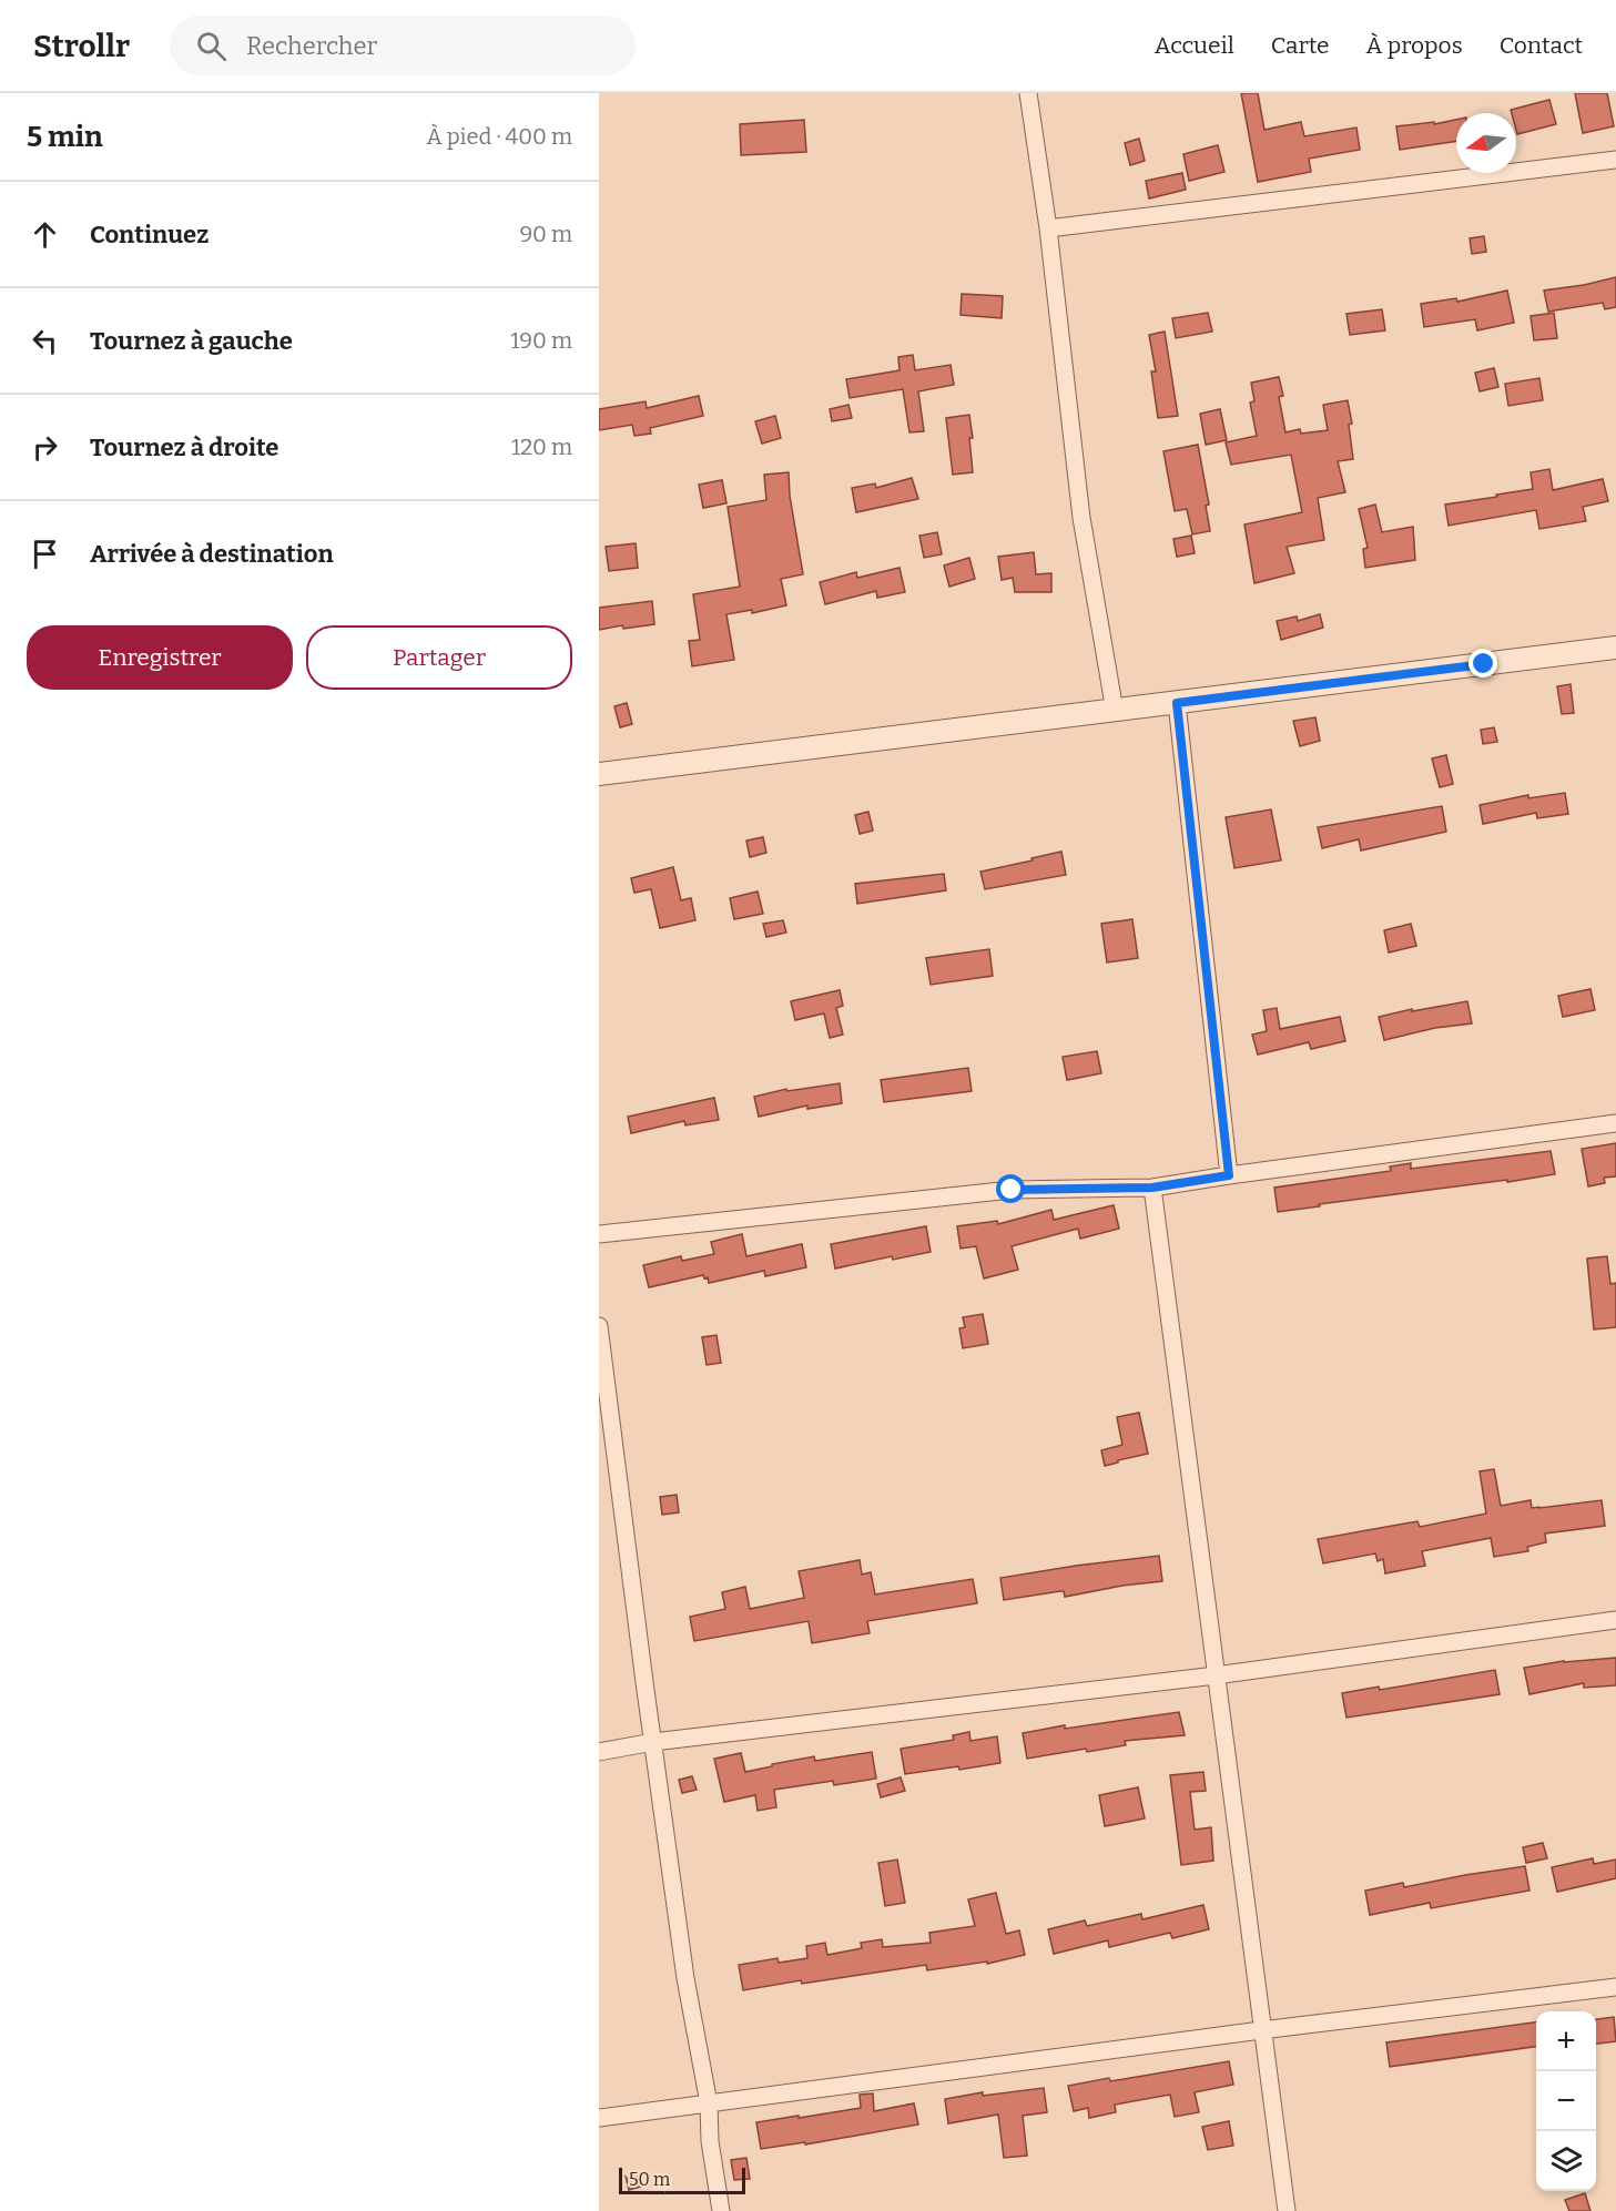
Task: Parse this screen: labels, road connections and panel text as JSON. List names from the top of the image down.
{
  "scale_bar": "50 m",
  "north": "left",
  "page": {
    "header": "Strollr",
    "search": "Rechercher",
    "nav": [
      "Accueil",
      "Carte",
      "À propos",
      "Contact"
    ],
    "heading": ["5 min", "À pied · 400 m"],
    "list": [
      ["Continuez", "90 m"],
      ["Tournez à gauche", "190 m"],
      ["Tournez à droite", "120 m"],
      "Arrivée à destination"
    ],
    "buttons": ["Enregistrer", "Partager"],
    "map_buttons": ["+", "−"],
    "scale": "50 m"
  }
}
